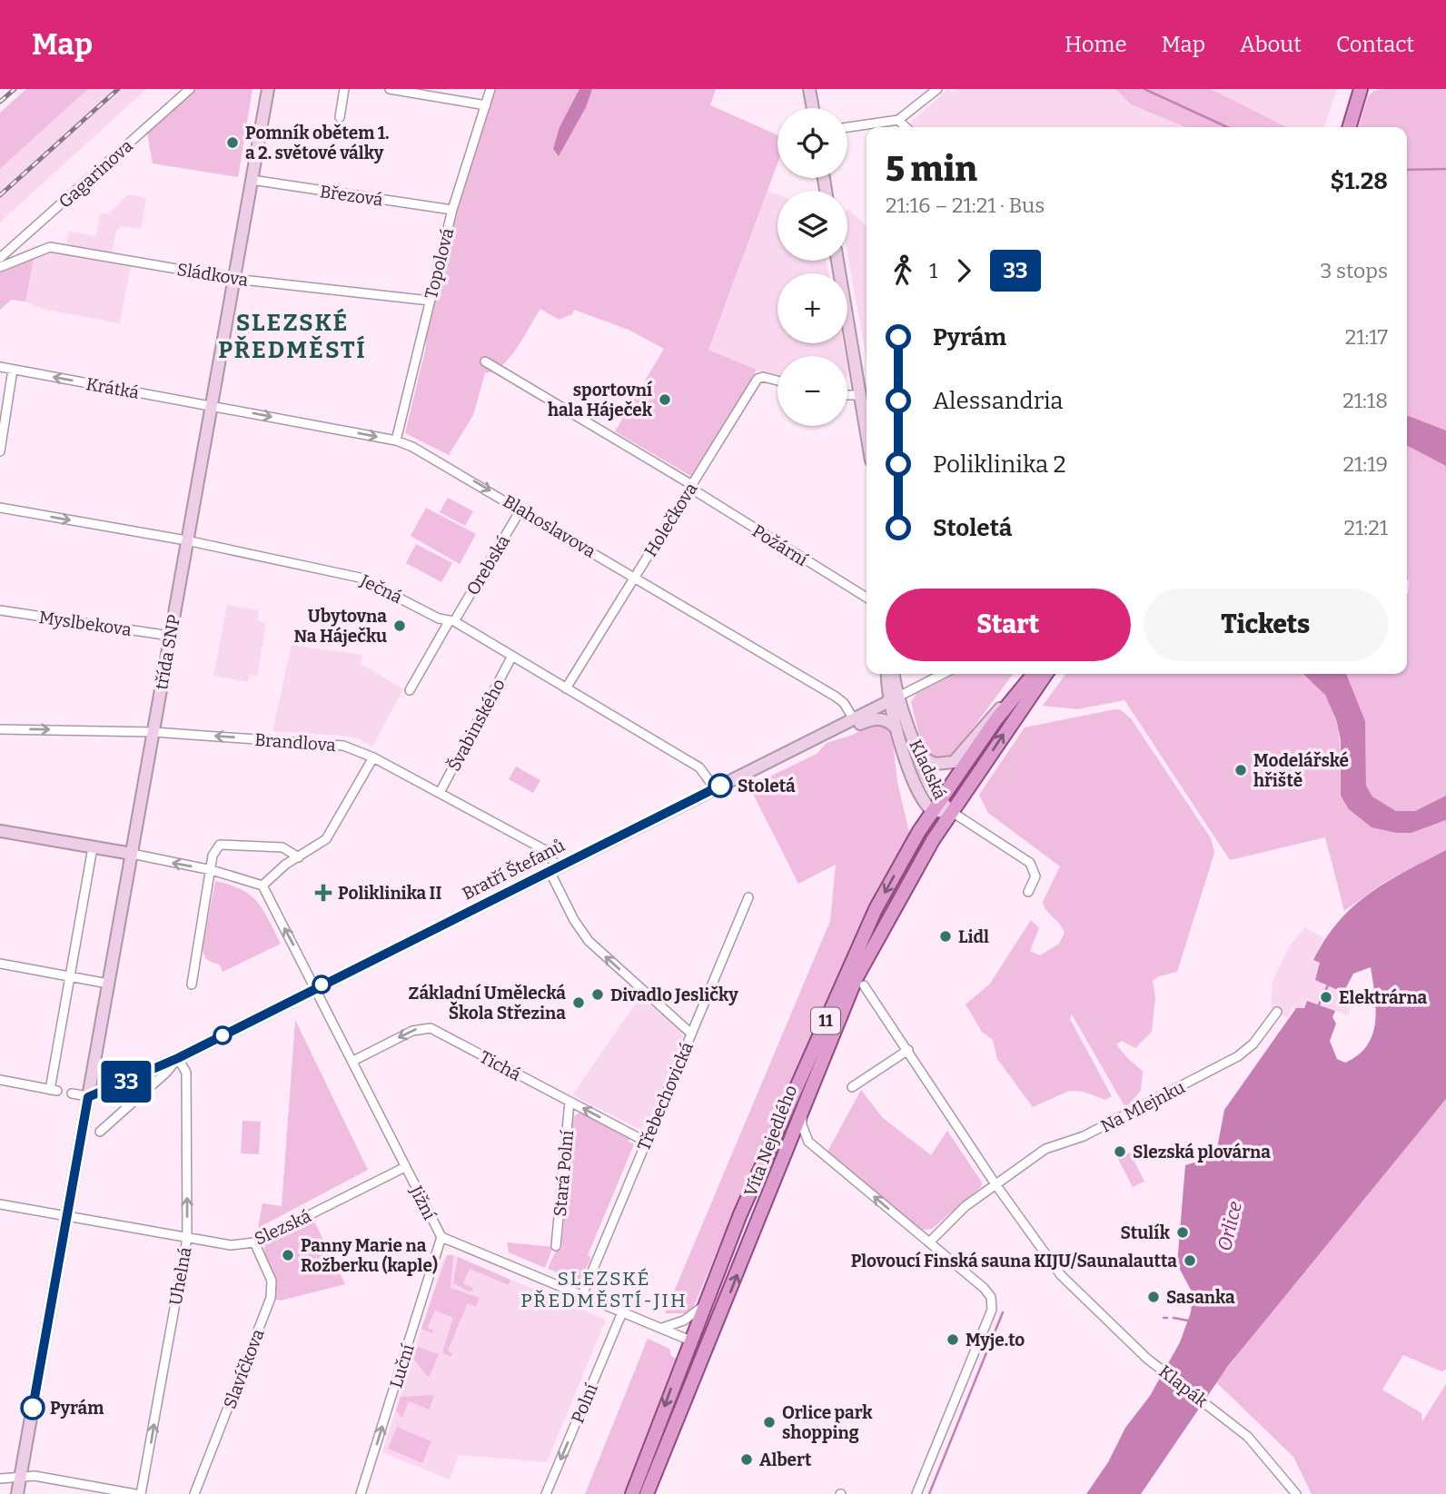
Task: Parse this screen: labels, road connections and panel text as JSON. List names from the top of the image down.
{
  "streets": {
    "main road": ["11", "Víta Nejedlého"],
    "street": [
      "Gagarinova",
      "Březová",
      "Topolová",
      "Sládkova",
      "Krátká",
      "Holečkova",
      "Blahoslavova",
      "Požární",
      "Orebská",
      "Ječná",
      "Myslbekova",
      "třída SNP",
      "Švabinského",
      "Brandlova",
      "Kladská",
      "Bratří Štefanů",
      "Tichá",
      "Třebechovická",
      "Na Mlejnku",
      "Stará Polní",
      "Jižní",
      "Slezská",
      "Uhelná",
      "Luční",
      "Slavíčkova",
      "Klapák",
      "Polní"
    ]
  },
  "crossings": [
    ["Březová", "Topolová"],
    ["Březová", "třída SNP"],
    ["Topolová", "Sládkova"],
    ["Topolová", "Blahoslavova"],
    ["Sládkova", "třída SNP"],
    ["Krátká", "Blahoslavova"],
    ["Krátká", "třída SNP"],
    ["Holečkova", "Blahoslavova"],
    ["Holečkova", "Požární"],
    ["Holečkova", "Ječná"],
    ["Blahoslavova", "Orebská"],
    ["Blahoslavova", "třída SNP"],
    ["Blahoslavova", "Bratří Štefanů"],
    ["Orebská", "Ječná"],
    ["Ječná", "třída SNP"],
    ["Ječná", "Švabinského"],
    ["Ječná", "Bratří Štefanů"],
    ["Myslbekova", "třída SNP"],
    ["třída SNP", "Brandlova"],
    ["třída SNP", "Bratří Štefanů"],
    ["třída SNP", "Slezská"],
    ["Švabinského", "Brandlova"],
    ["Brandlova", "Bratří Štefanů"],
    ["Brandlova", "Třebechovická"],
    ["Kladská", "Bratří Štefanů"],
    ["Kladská", "11"],
    ["Kladská", "Víta Nejedlého"],
    ["Bratří Štefanů", "Jižní"],
    ["Bratří Štefanů", "Uhelná"],
    ["11", "Víta Nejedlého"],
    ["Tichá", "Třebechovická"],
    ["Tichá", "Stará Polní"],
    ["Tichá", "Jižní"],
    ["Třebechovická", "Jižní"],
    ["Na Mlejnku", "Klapák"],
    ["Víta Nejedlého", "Jižní"],
    ["Jižní", "Slezská"],
    ["Jižní", "Luční"],
    ["Jižní", "Polní"],
    ["Slezská", "Uhelná"],
    ["Slezská", "Slavíčkova"]
  ],
  "one_way": [
    "Krátká",
    "Blahoslavova",
    "Tichá",
    "Uhelná",
    "Luční",
    "Polní"
  ],
  "districts": ["SLEZSKÉ PŘEDMĚSTÍ", "SLEZSKÉ PŘEDMĚSTÍ-JIH"],
  "water": ["Orlice"],
  "places": {
    "other": [
      "Pomník obětem 1. a 2. světové války",
      "sportovní hala Háječek",
      "Ubytovna Na Háječku",
      "Modelářské hřiště",
      "Stoletá",
      "Lidl",
      "Divadlo Jesličky",
      "Elektrárna",
      "Základní Umělecká Škola Střezina",
      "Slezská plovárna",
      "Stulík",
      "Panny Marie na Rožberku (kaple)",
      "Plovoucí Finská sauna KIJU/Saunalautta",
      "Sasanka",
      "Myje.to",
      "Pyrám",
      "Orlice park shopping",
      "Albert"
    ],
    "health": ["Poliklinika II"]
  },
  "lines": ["bus line 33"],
  "page": {
    "header": "Map",
    "nav": [
      "Home",
      "Map",
      "About",
      "Contact"
    ],
    "on_map": "33",
    "map_buttons": ["+", "−"],
    "heading": ["5 min", "21:16 – 21:21 · Bus", "$1.28"],
    "legs": ["1", "33", "3 stops"],
    "list": [
      {
        "name": "Pyrám",
        "value": "21:17"
      },
      {
        "name": "Alessandria",
        "value": "21:18"
      },
      {
        "name": "Poliklinika 2",
        "value": "21:19"
      },
      {
        "name": "Stoletá",
        "value": "21:21"
      }
    ],
    "buttons": ["Start", "Tickets"]
  }
}
